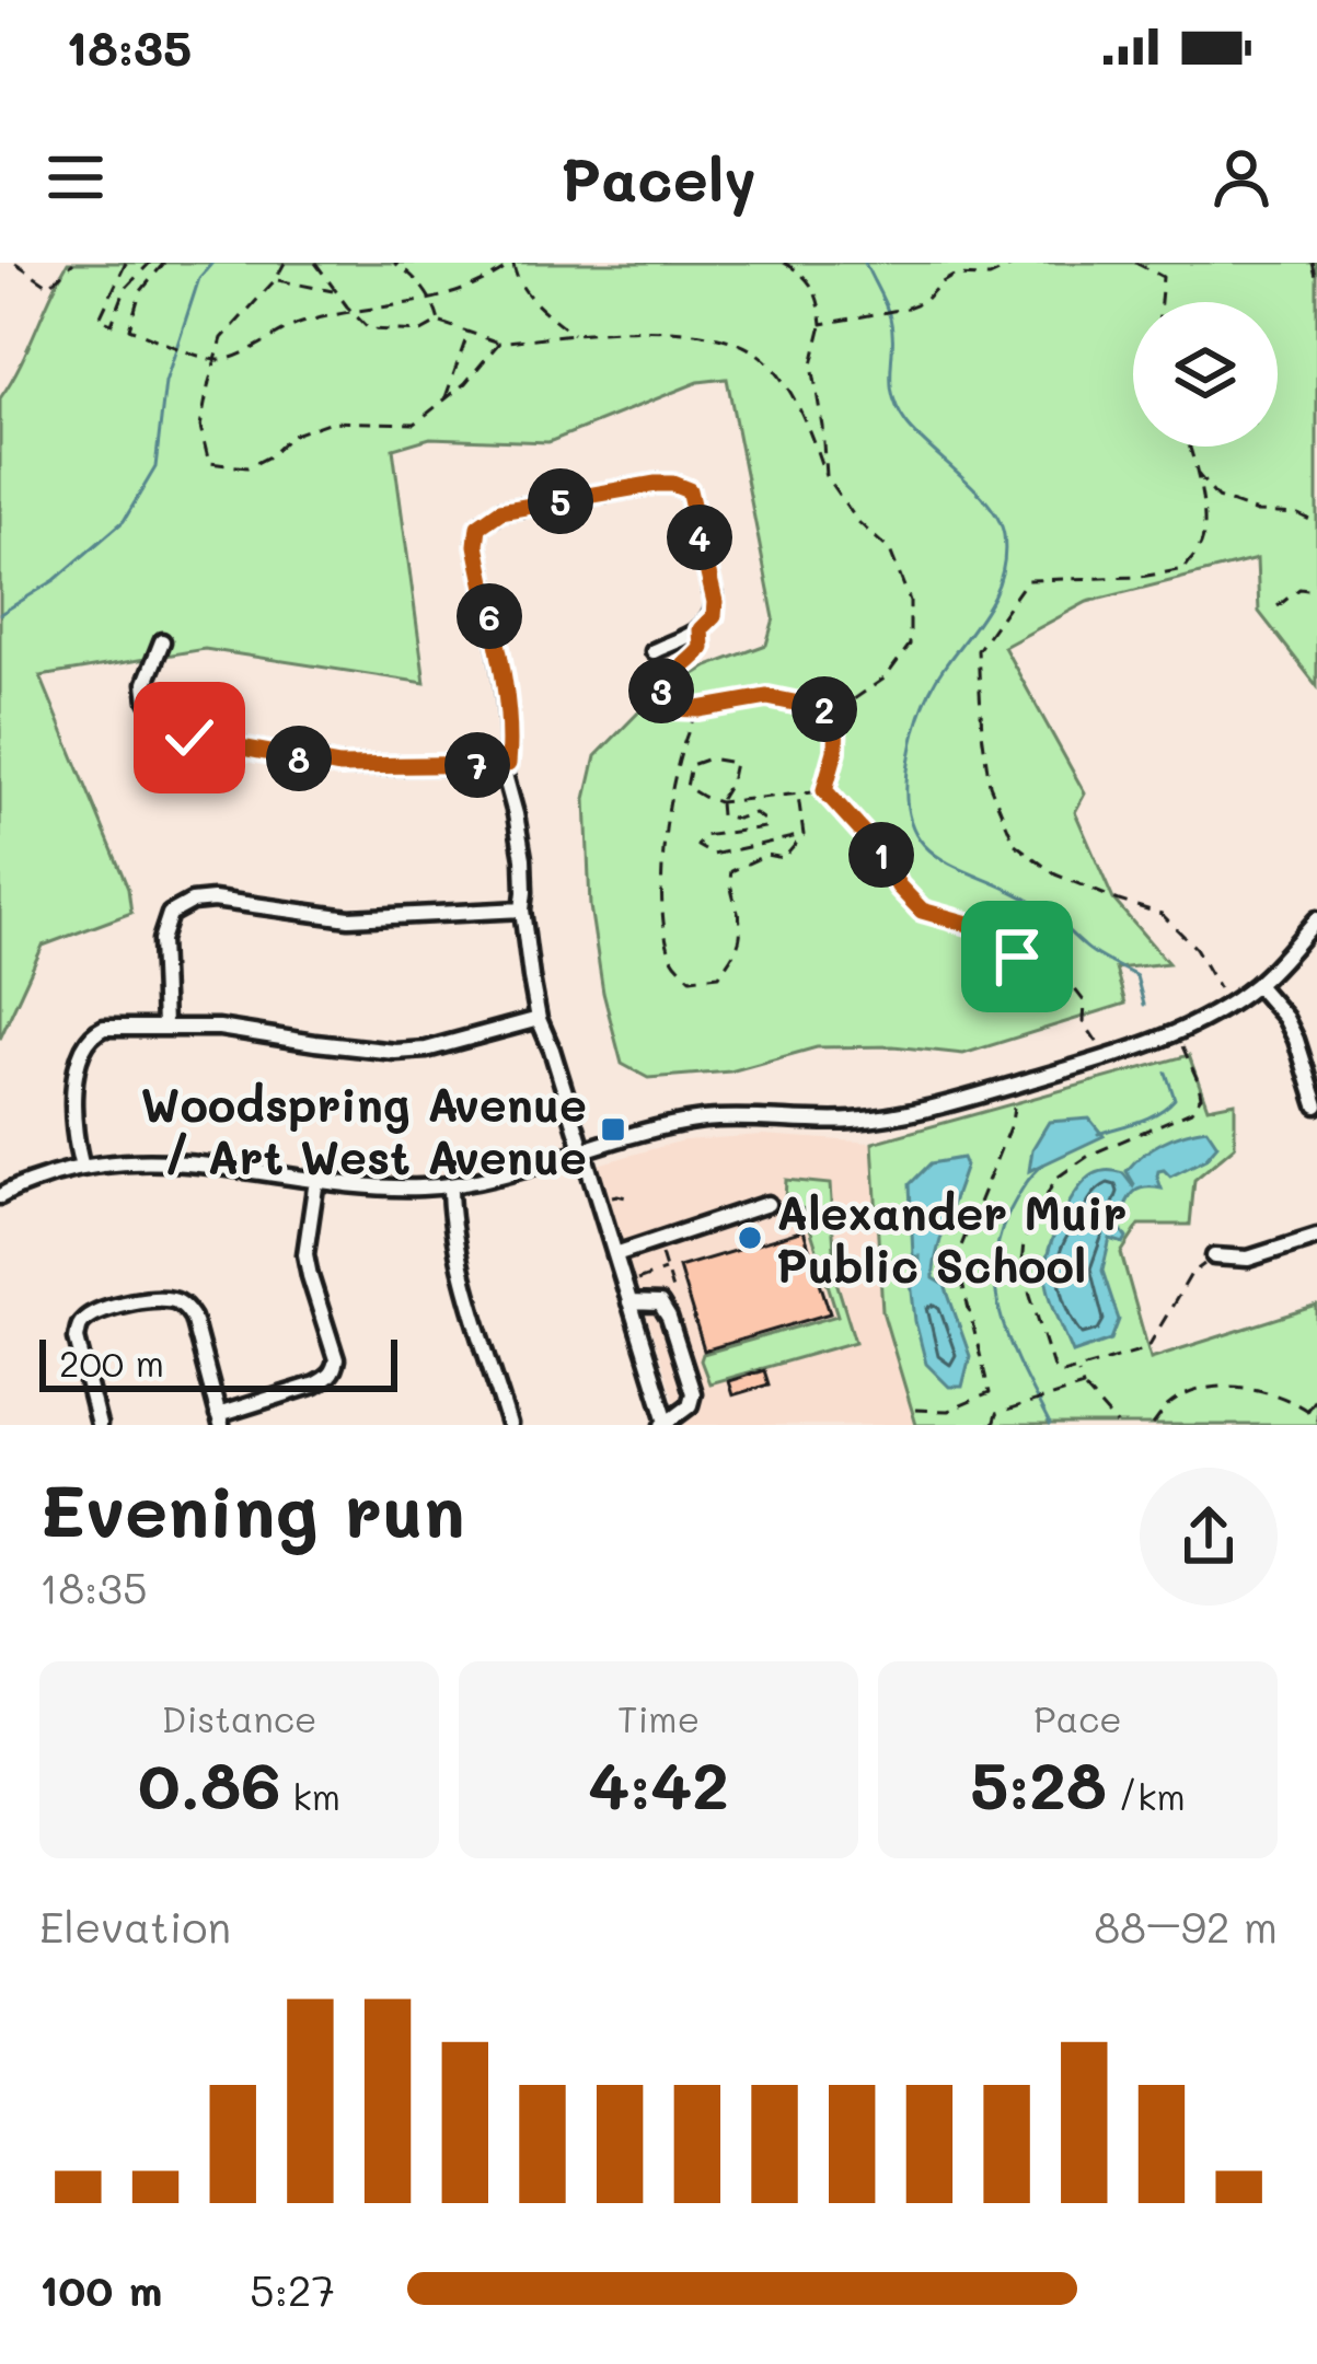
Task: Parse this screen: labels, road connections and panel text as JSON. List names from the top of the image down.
{
  "places": {
    "transit": ["Woodspring Avenue / Art West Avenue"],
    "other": ["Alexander Muir Public School"]
  },
  "scale_bar": "200 m",
  "page": {
    "status": "18:35",
    "header": "Pacely",
    "pins": [
      "5",
      "4",
      "6",
      "3",
      "2",
      "8",
      "7",
      "1"
    ],
    "scale": "200 m",
    "heading": ["Evening run", "18:35"],
    "stats": [
      ["Distance", "0.86 km"],
      ["Time", "4:42"],
      ["Pace", "5:28 /km"]
    ],
    "chart": ["Elevation", "88–92 m"],
    "list": [
      {
        "name": "100 m",
        "note": "5:27"
      }
    ]
  }
}
